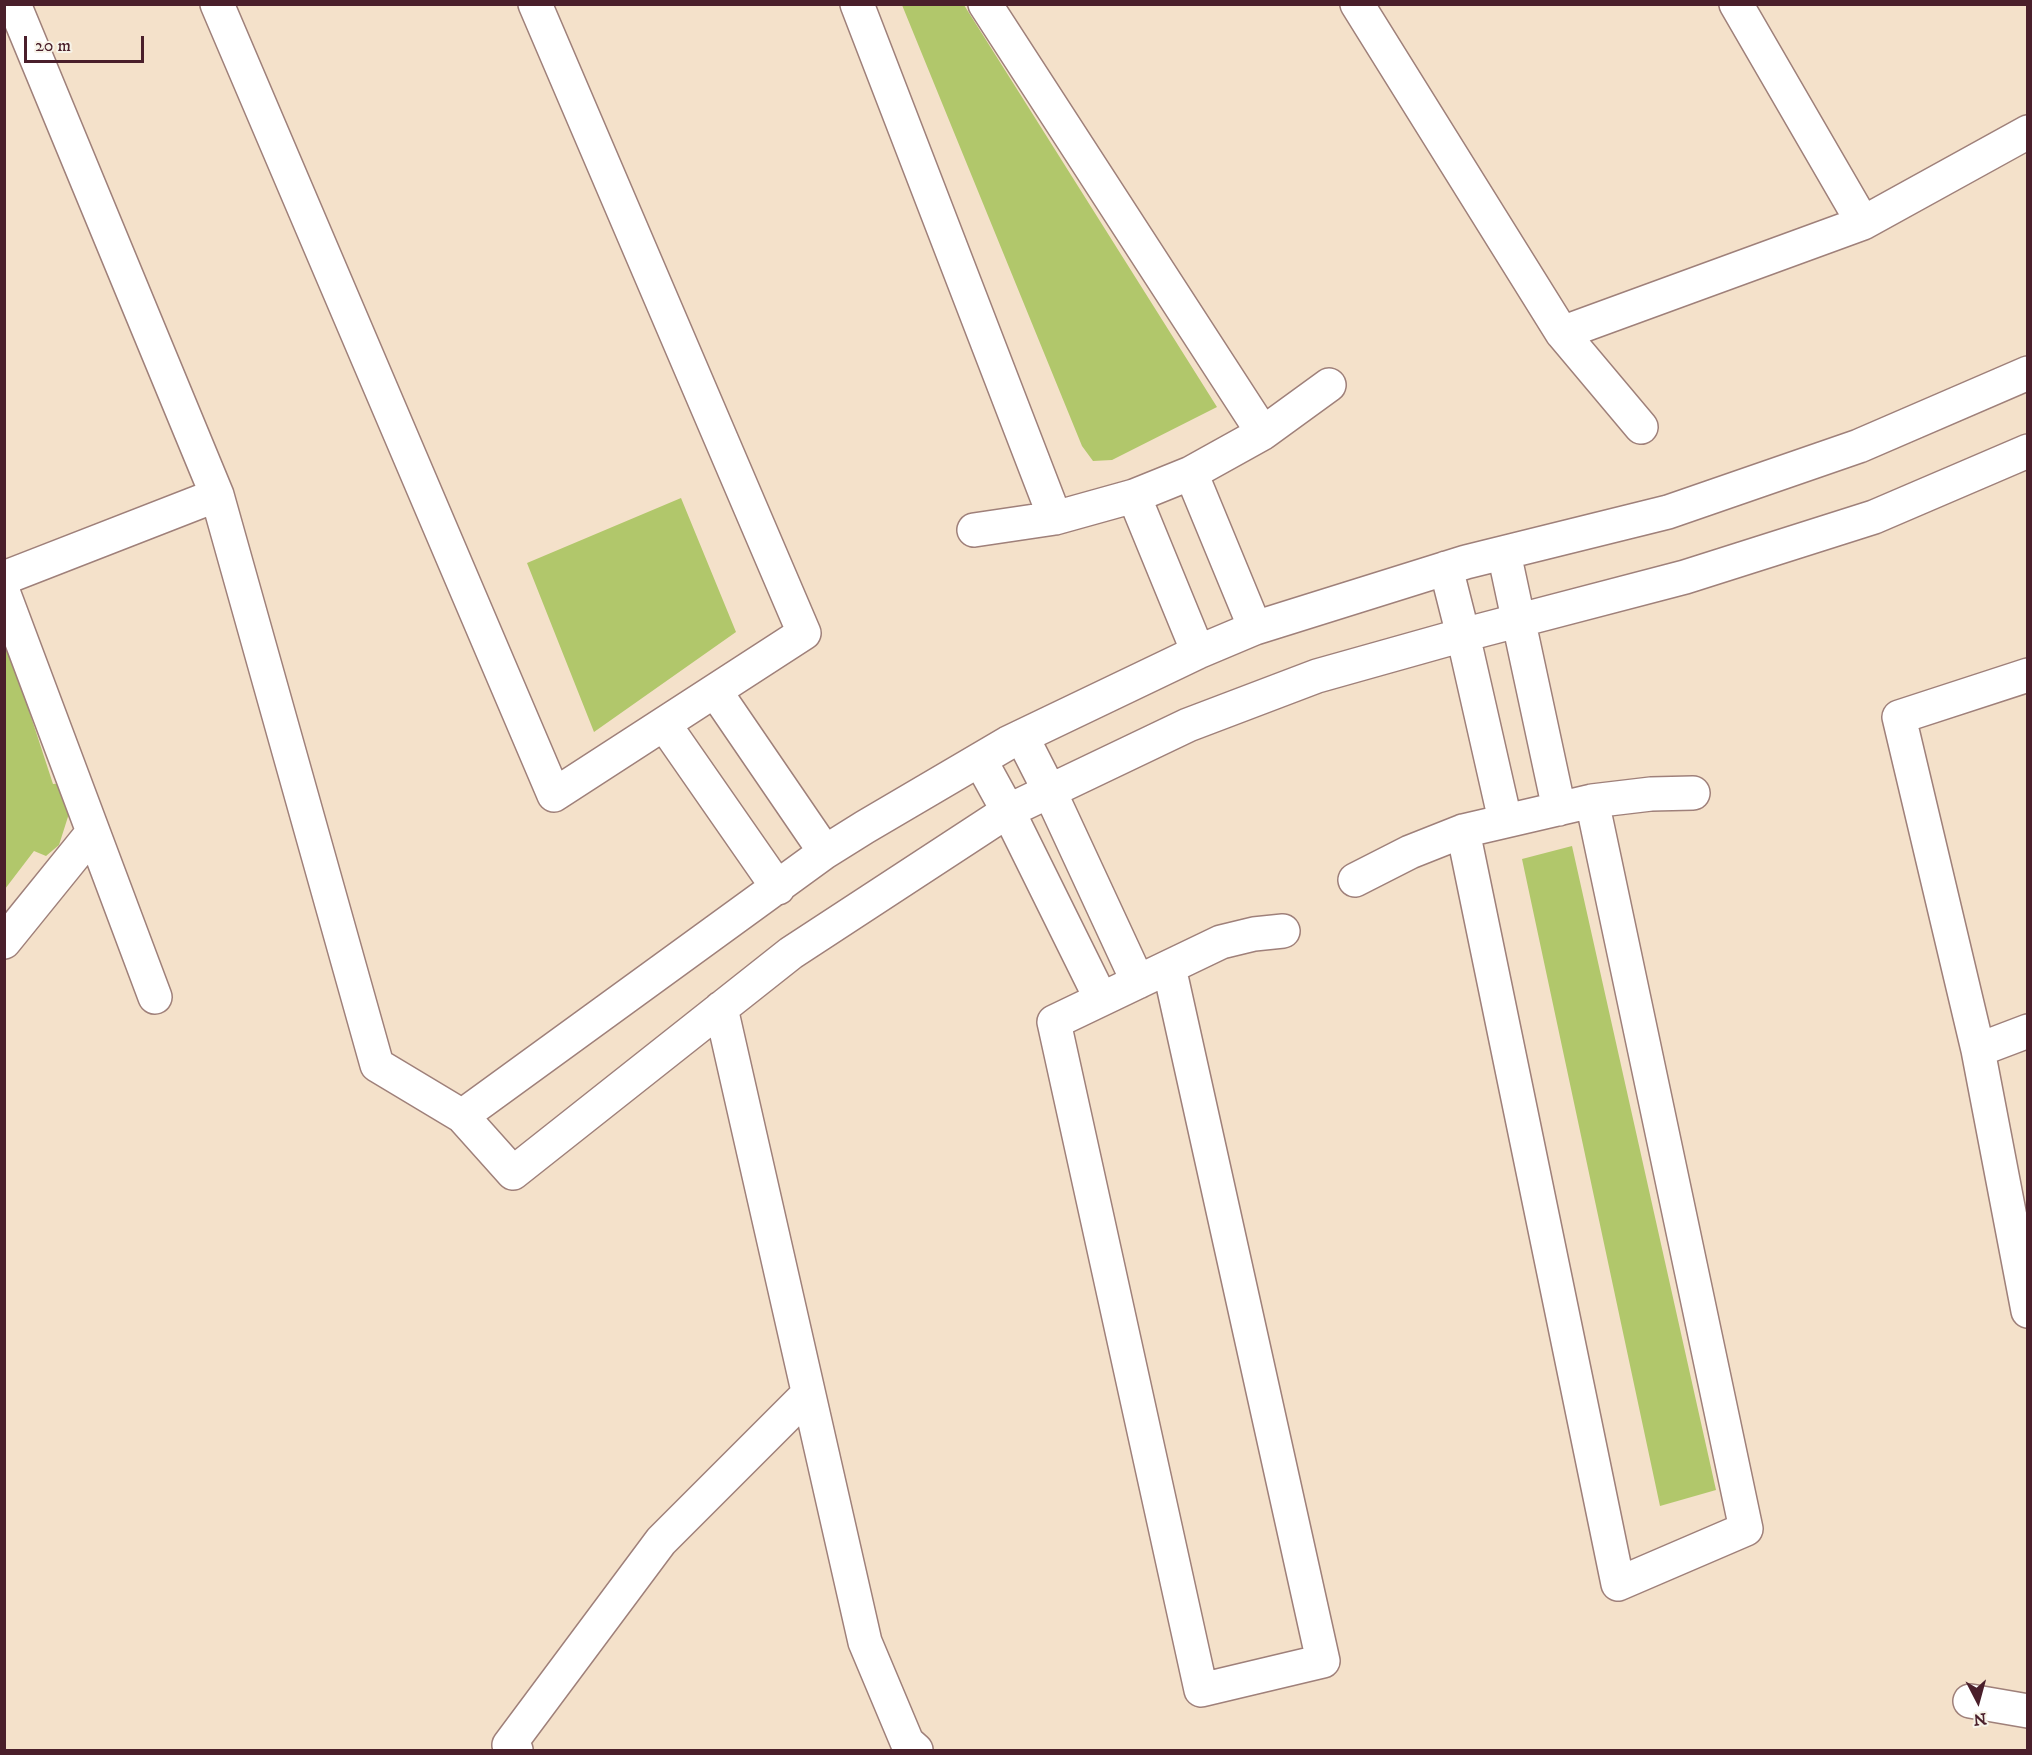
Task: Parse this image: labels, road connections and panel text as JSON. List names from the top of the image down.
{
  "scale_bar": "20 m",
  "north": "bottom"
}
